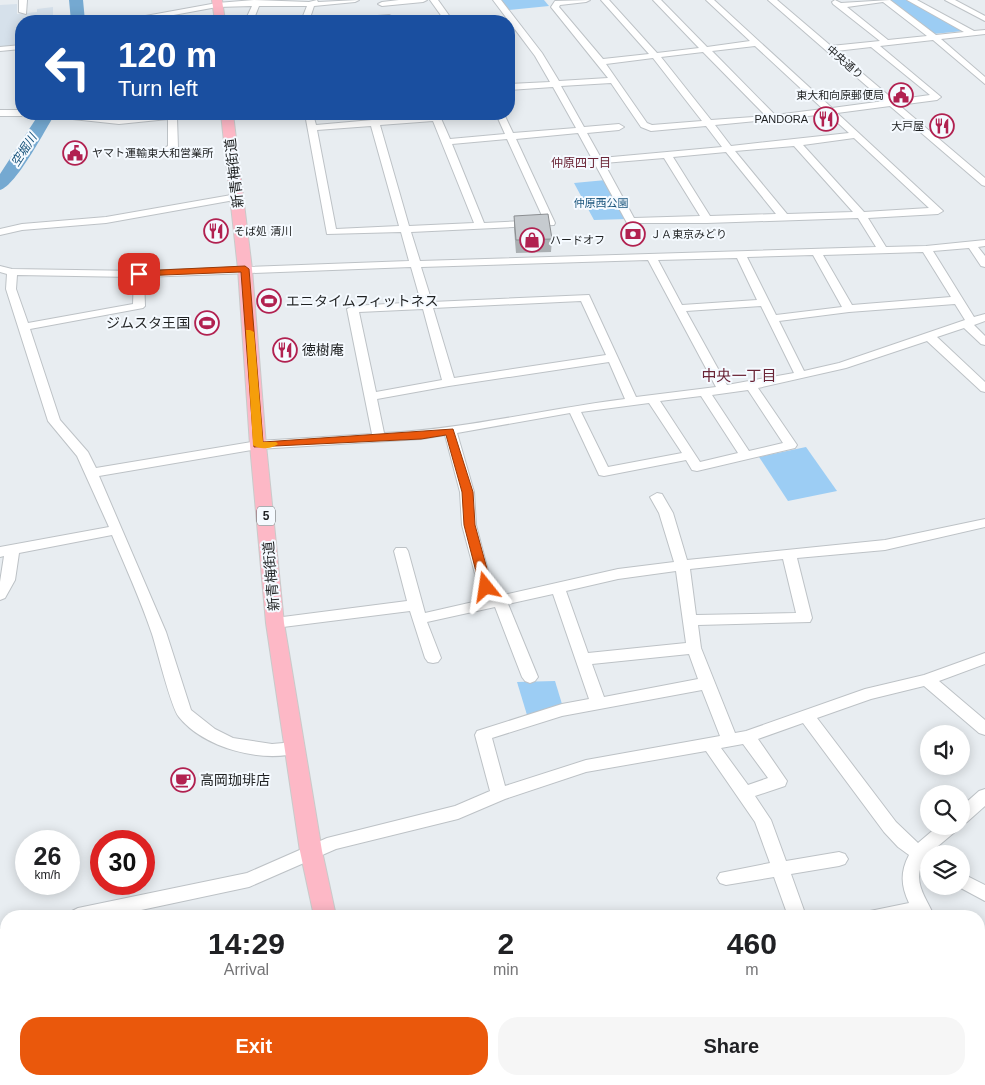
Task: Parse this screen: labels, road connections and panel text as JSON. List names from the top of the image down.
{
  "streets": {
    "main road": ["新青梅街道", "5"],
    "street": ["中央通り"]
  },
  "districts": ["仲原四丁目", "中央一丁目"],
  "water": ["空堀川"],
  "parks": ["仲原西公園"],
  "places": {
    "public building": ["東大和向原郵便局", "ヤマト運輸東大和営業所"],
    "restaurant": [
      "PANDORA",
      "大戸屋",
      "そば処 清川",
      "徳樹庵"
    ],
    "bank": ["ＪＡ東京みどり"],
    "shop": ["ハードオフ"],
    "sports": ["エニタイムフィットネス", "ジムスタ王国"],
    "cafe": ["高岡珈琲店"]
  },
  "page": {
    "turn": ["120 m", "Turn left"],
    "speed": "26 km/h",
    "limit": "30",
    "eta": [
      "14:29",
      "Arrival",
      "2",
      "min",
      "460",
      "m"
    ],
    "buttons": ["Exit", "Share"]
  }
}
